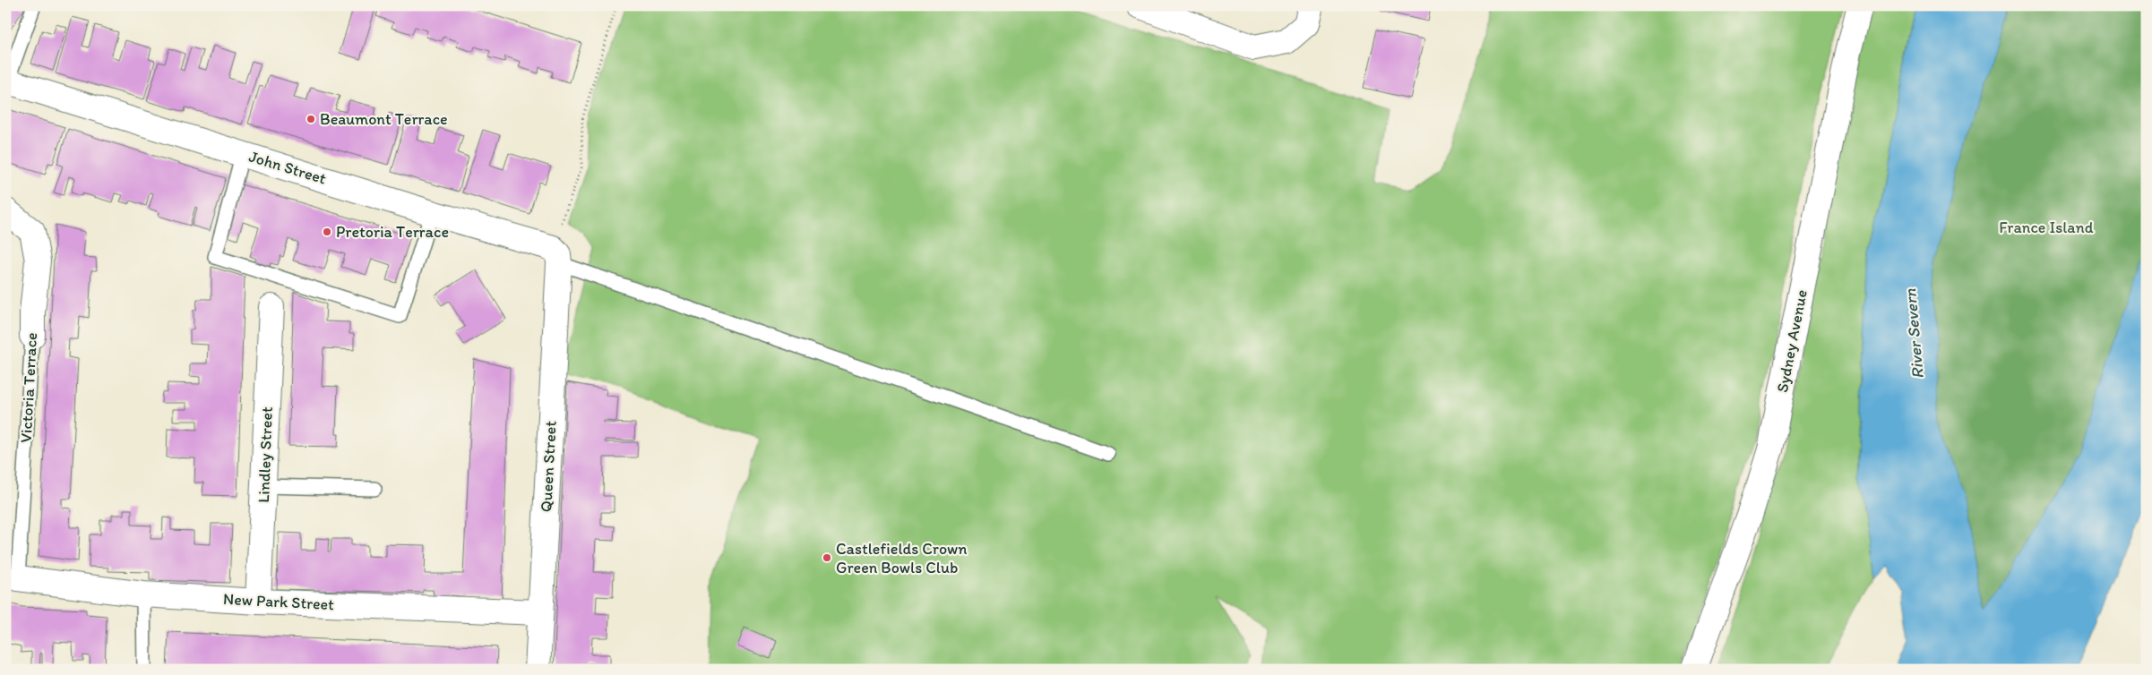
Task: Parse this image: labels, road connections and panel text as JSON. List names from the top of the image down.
{
  "streets": {
    "street": [
      "John Street",
      "Sydney Avenue",
      "Victoria Terrace",
      "Lindley Street",
      "Queen Street",
      "New Park Street"
    ]
  },
  "crossings": [
    ["John Street", "Queen Street"],
    ["Victoria Terrace", "New Park Street"],
    ["Lindley Street", "New Park Street"],
    ["Queen Street", "New Park Street"]
  ],
  "water": ["River Severn"],
  "parks": ["France Island"],
  "places": ["Beaumont Terrace", "Pretoria Terrace", "Castlefields Crown Green Bowls Club"]
}
